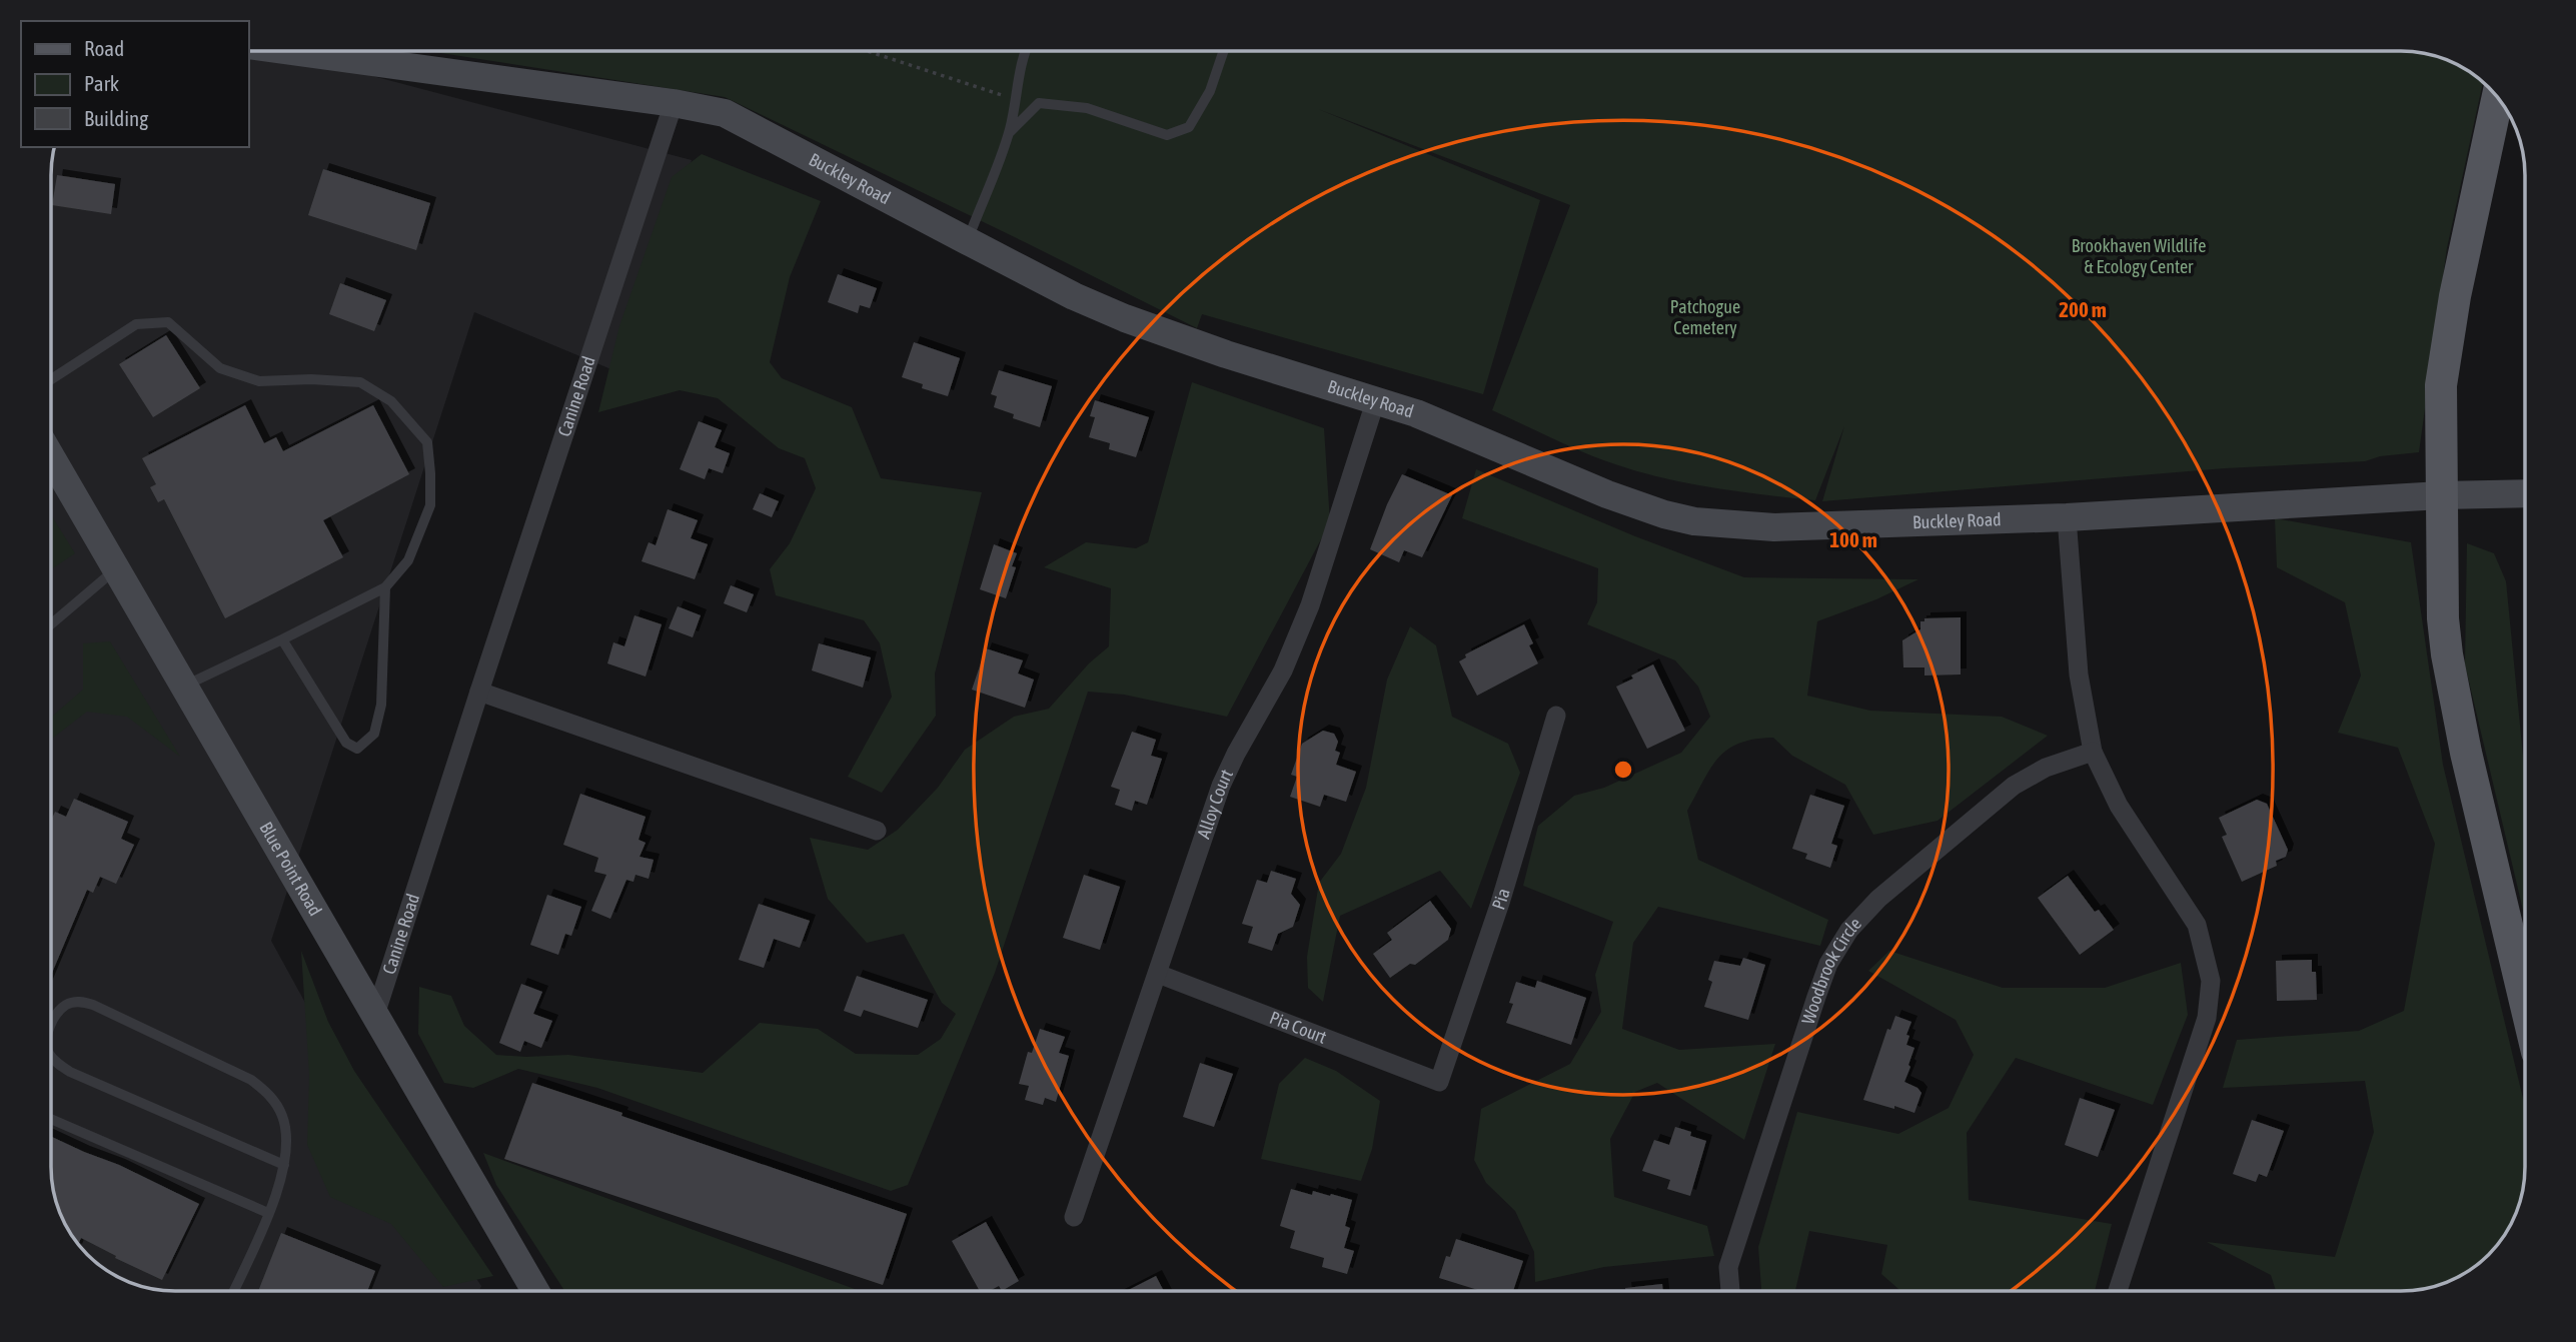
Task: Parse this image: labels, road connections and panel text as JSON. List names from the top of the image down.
{
  "streets": {
    "street": [
      "Buckley Road",
      "Canine Road",
      "Alloy Court",
      "Blue Point Road",
      "Pia",
      "Woodbrook Circle",
      "Pia Court"
    ]
  },
  "crossings": [
    ["Buckley Road", "Canine Road"],
    ["Buckley Road", "Alloy Court"],
    ["Canine Road", "Blue Point Road"],
    ["Alloy Court", "Pia Court"],
    ["Pia", "Pia Court"]
  ],
  "parks": ["Brookhaven Wildlife & Ecology Center", "Patchogue Cemetery"],
  "legend": ["Road", "Park", "Building"],
  "rings": ["200 m", "100 m"]
}
